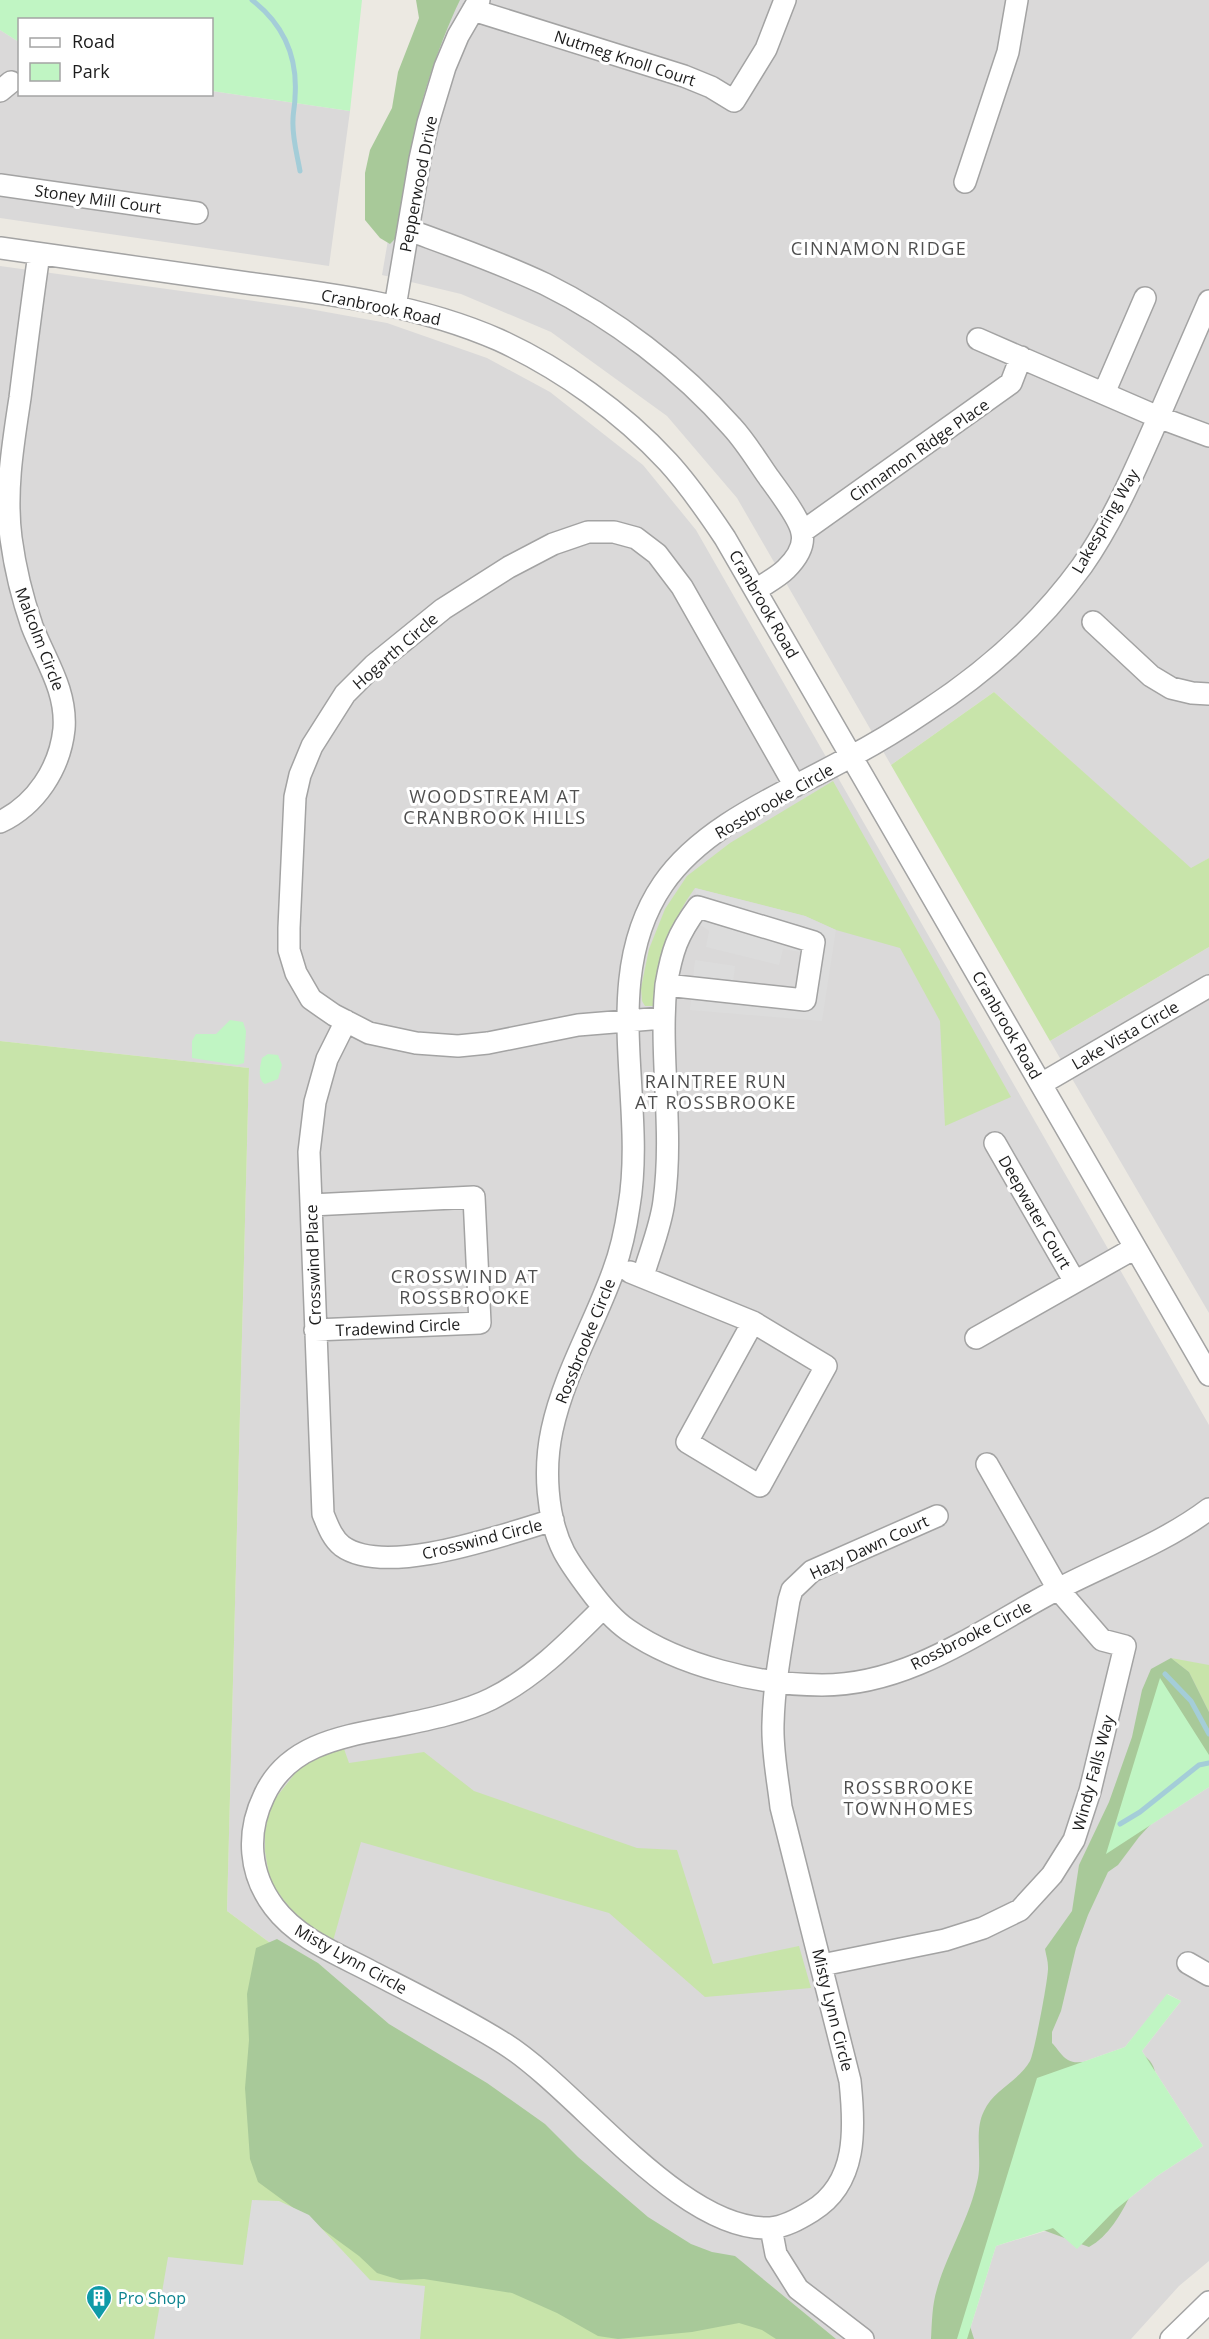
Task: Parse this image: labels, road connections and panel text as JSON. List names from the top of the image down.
{
  "streets": {
    "street": [
      "Nutmeg Knoll Court",
      "Pepperwood Drive",
      "Stoney Mill Court",
      "Cranbrook Road",
      "Cinnamon Ridge Place",
      "Lakespring Way",
      "Malcolm Circle",
      "Hogarth Circle",
      "Rossbrooke Circle",
      "Lake Vista Circle",
      "Deepwater Court",
      "Crosswind Place",
      "Tradewind Circle",
      "Crosswind Circle",
      "Hazy Dawn Court",
      "Windy Falls Way",
      "Misty Lynn Circle"
    ]
  },
  "crossings": [
    ["Nutmeg Knoll Court", "Pepperwood Drive"],
    ["Pepperwood Drive", "Cranbrook Road"],
    ["Cranbrook Road", "Lakespring Way"],
    ["Cranbrook Road", "Malcolm Circle"],
    ["Cranbrook Road", "Rossbrooke Circle"],
    ["Cranbrook Road", "Lake Vista Circle"],
    ["Cranbrook Road", "Deepwater Court"],
    ["Lakespring Way", "Rossbrooke Circle"],
    ["Hogarth Circle", "Rossbrooke Circle"],
    ["Hogarth Circle", "Crosswind Place"],
    ["Rossbrooke Circle", "Crosswind Circle"],
    ["Rossbrooke Circle", "Hazy Dawn Court"],
    ["Rossbrooke Circle", "Windy Falls Way"],
    ["Rossbrooke Circle", "Misty Lynn Circle"],
    ["Crosswind Place", "Tradewind Circle"],
    ["Crosswind Place", "Crosswind Circle"],
    ["Hazy Dawn Court", "Misty Lynn Circle"],
    ["Windy Falls Way", "Misty Lynn Circle"]
  ],
  "districts": [
    "CINNAMON RIDGE",
    "WOODSTREAM AT CRANBROOK HILLS",
    "RAINTREE RUN AT ROSSBROOKE",
    "CROSSWIND AT ROSSBROOKE",
    "ROSSBROOKE TOWNHOMES"
  ],
  "places": {
    "building": ["Pro Shop"]
  },
  "legend": ["Road", "Park"]
}
